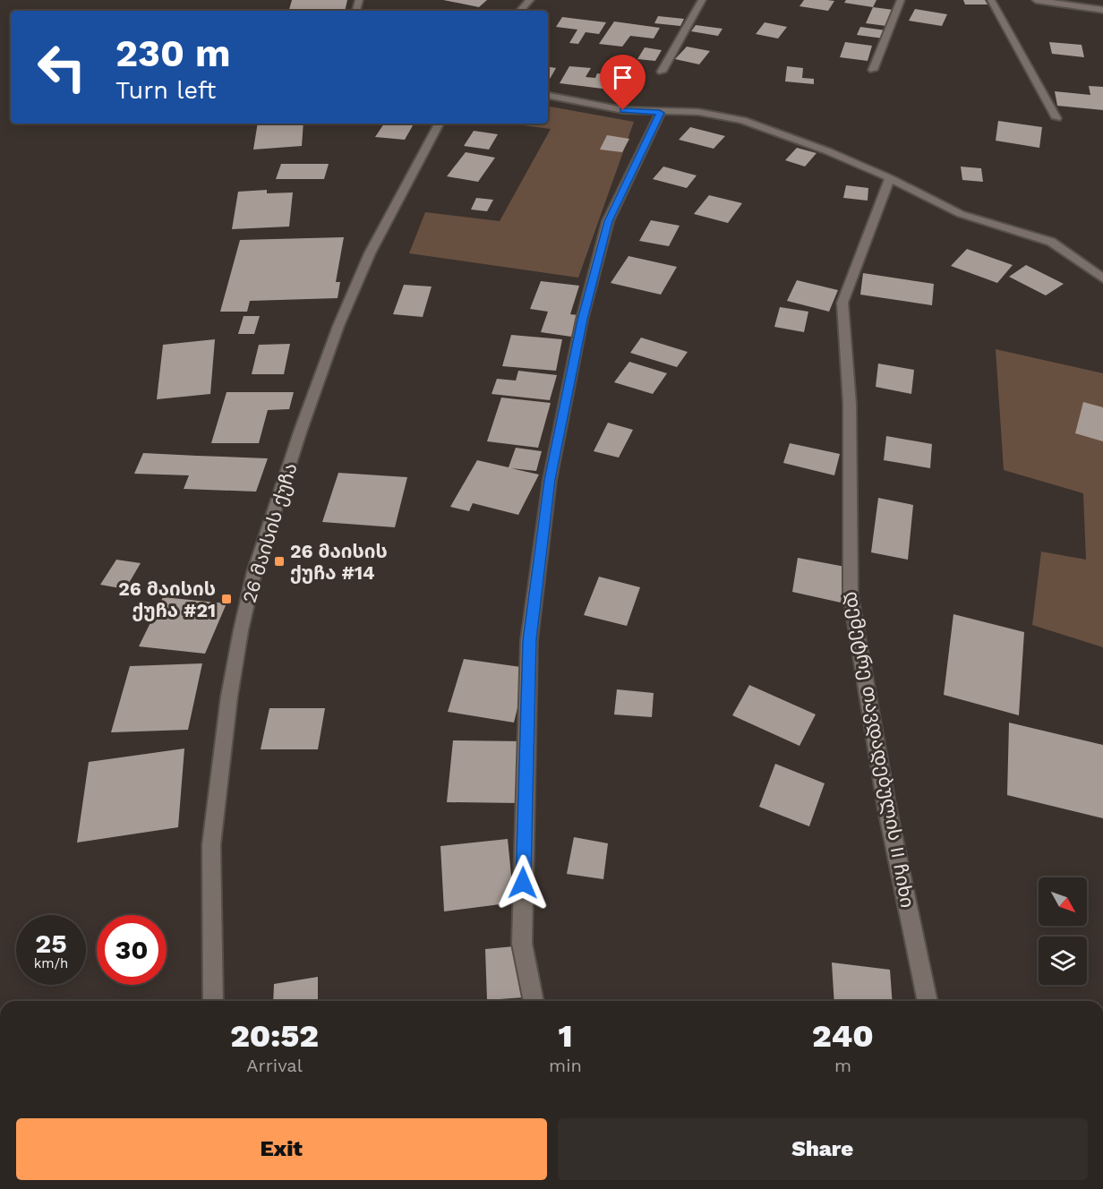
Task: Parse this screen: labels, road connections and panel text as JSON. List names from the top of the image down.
{
  "streets": {
    "street": ["26 მაისის ქუჩა", "დემეტრე თავდადებულის II ჩიხი"]
  },
  "places": {
    "transit": ["26 მაისის ქუჩა #14", "26 მაისის ქუჩა #21"]
  },
  "north": "bottom right",
  "page": {
    "turn": ["230 m", "Turn left"],
    "speed": "25 km/h",
    "limit": "30",
    "eta": [
      "20:52",
      "Arrival",
      "1",
      "min",
      "240",
      "m"
    ],
    "buttons": ["Exit", "Share"]
  }
}
